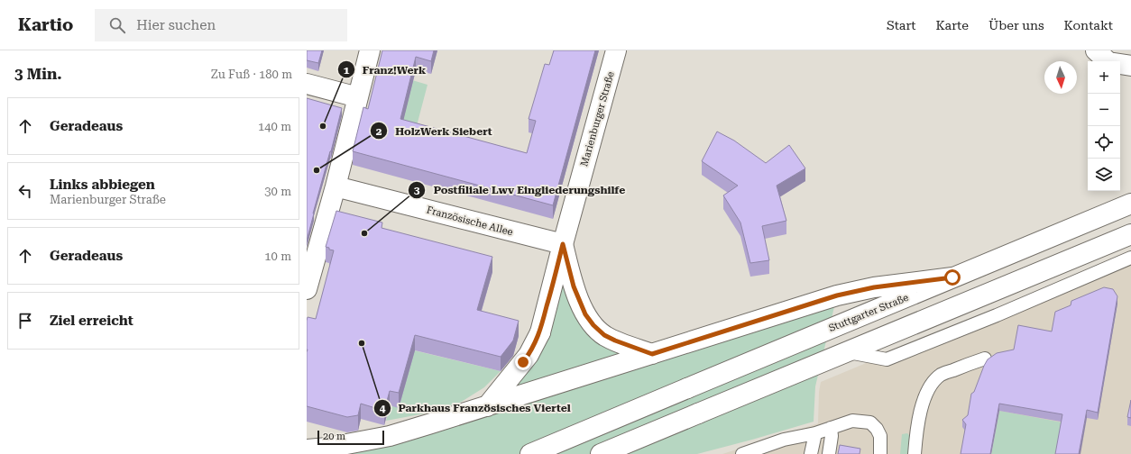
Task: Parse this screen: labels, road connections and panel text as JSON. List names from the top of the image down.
{
  "streets": {
    "main road": ["Marienburger Straße", "Französische Allee", "Stuttgarter Straße"]
  },
  "crossings": [
    ["Marienburger Straße", "Französische Allee"]
  ],
  "places": [
    "Franz!Werk",
    "HolzWerk Siebert",
    "Postfiliale Lwv Eingliederungshilfe",
    "Parkhaus Französisches Viertel"
  ],
  "scale_bar": "20 m",
  "north": "bottom",
  "page": {
    "header": "Kartio",
    "search": "Hier suchen",
    "nav": [
      "Start",
      "Karte",
      "Über uns",
      "Kontakt"
    ],
    "heading": ["3 Min.", "Zu Fuß · 180 m"],
    "map_buttons": ["+", "−"],
    "list": [
      ["Geradeaus", "140 m"],
      ["Links abbiegen", "Marienburger Straße", "30 m"],
      ["Geradeaus", "10 m"],
      "Ziel erreicht"
    ],
    "scale": "20 m"
  }
}
